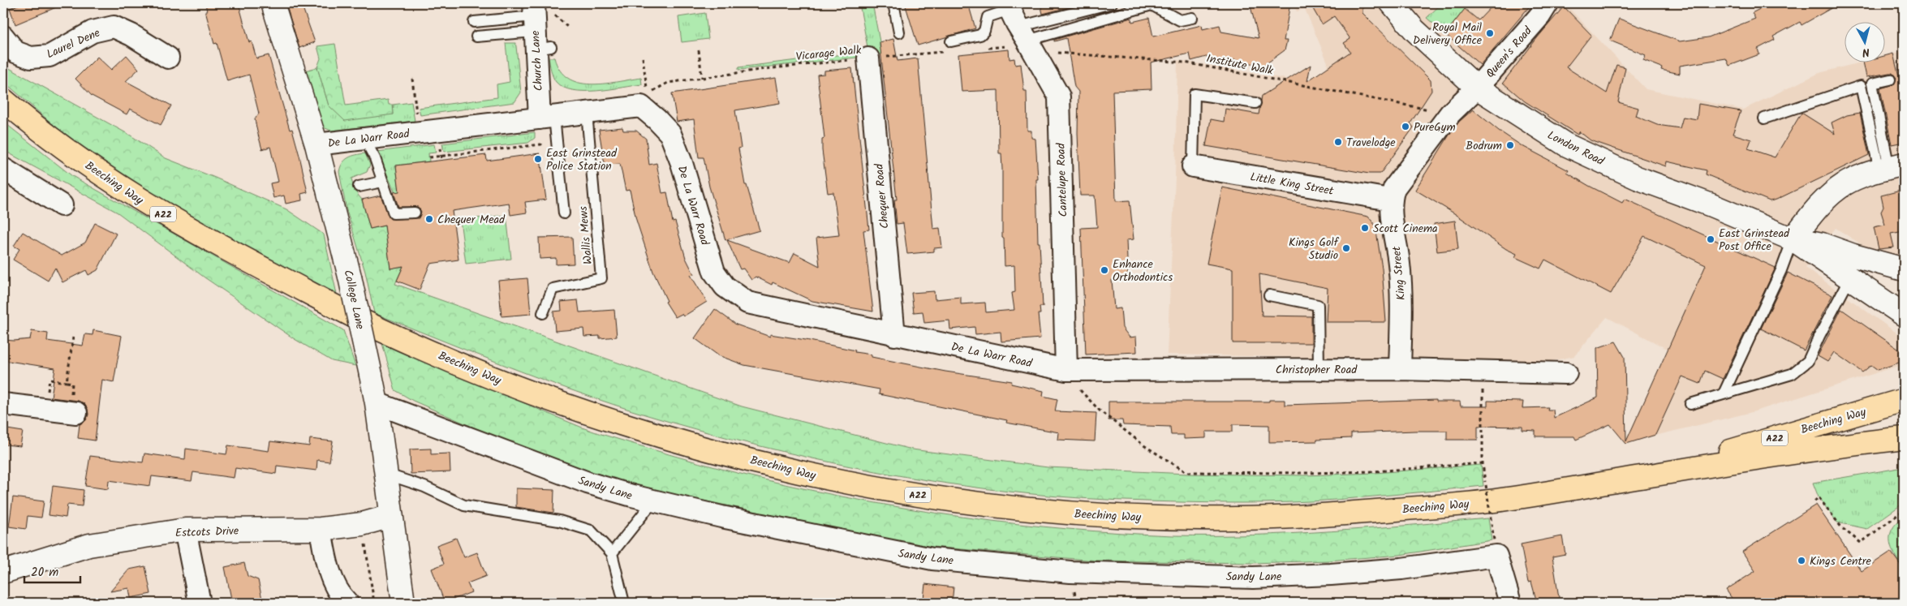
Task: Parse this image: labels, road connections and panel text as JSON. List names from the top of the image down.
{
  "streets": {
    "highway": ["Beeching Way", "A22"],
    "street": [
      "Laurel Dene",
      "Queen's Road",
      "Church Lane",
      "De La Warr Road",
      "London Road",
      "Cantelupe Road",
      "Little King Street",
      "Chequer Road",
      "King Street",
      "College Lane",
      "Christopher Road",
      "Sandy Lane",
      "Estcots Drive"
    ],
    "lane": ["Wallis Mews"],
    "path": ["Vicarage Walk", "Institute Walk"]
  },
  "crossings": [
    ["Queen's Road", "London Road"],
    ["Vicarage Walk", "Chequer Road"],
    ["Church Lane", "De La Warr Road"],
    ["De La Warr Road", "Cantelupe Road"],
    ["De La Warr Road", "Chequer Road"],
    ["De La Warr Road", "Wallis Mews"],
    ["De La Warr Road", "College Lane"],
    ["De La Warr Road", "Christopher Road"],
    ["Cantelupe Road", "Christopher Road"],
    ["Little King Street", "King Street"],
    ["King Street", "Christopher Road"],
    ["College Lane", "Sandy Lane"],
    ["College Lane", "Estcots Drive"]
  ],
  "places": [
    "Royal Mail Delivery Office",
    "PureGym",
    "Travelodge",
    "Bodrum",
    "East Grinstead Police Station",
    "Chequer Mead",
    "Scott Cinema",
    "East Grinstead Post Office",
    "Kings Golf Studio",
    "Enhance Orthodontics",
    "Kings Centre"
  ],
  "scale_bar": "20 m",
  "north": "bottom"
}
